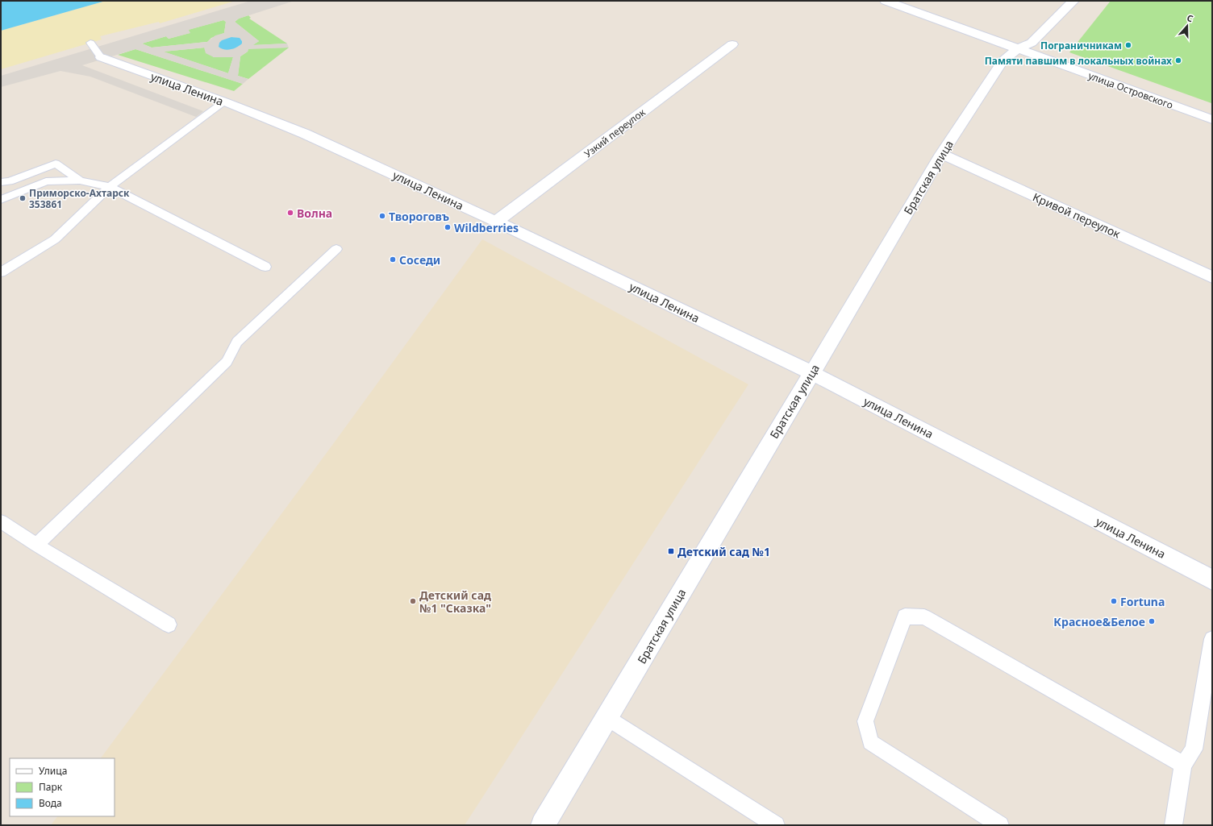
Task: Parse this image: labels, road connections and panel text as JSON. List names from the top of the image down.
{
  "streets": {
    "street": [
      "улица Ленина",
      "улица Островского",
      "Узкий переулок",
      "Братская улица",
      "Кривой переулок"
    ]
  },
  "crossings": [
    ["улица Ленина", "Узкий переулок"],
    ["улица Ленина", "Братская улица"],
    ["улица Островского", "Братская улица"],
    ["Братская улица", "Кривой переулок"]
  ],
  "places": {
    "other": [
      "Пограничникам",
      "Памяти павшим в локальных войнах",
      "Приморско-Ахтарск 353861",
      "Волна",
      "Твороговъ",
      "Wildberries",
      "Соседи",
      "Детский сад №1 \"Сказка\"",
      "Fortuna",
      "Красное&Белое"
    ],
    "transit": ["Детский сад №1"]
  },
  "legend": ["Улица", "Парк", "Вода"],
  "north": "top"
}
